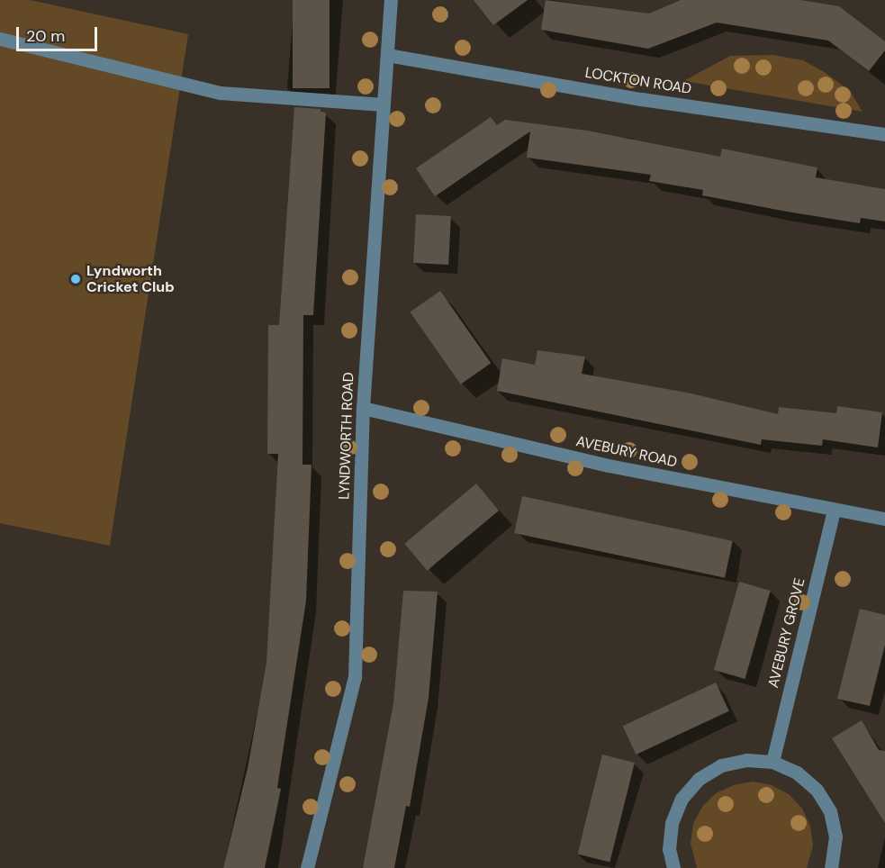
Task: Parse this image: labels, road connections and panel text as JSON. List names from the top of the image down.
{
  "streets": {
    "street": [
      "LOCKTON ROAD",
      "LYNDWORTH ROAD",
      "AVEBURY ROAD",
      "AVEBURY GROVE"
    ]
  },
  "crossings": [
    ["LOCKTON ROAD", "LYNDWORTH ROAD"],
    ["LYNDWORTH ROAD", "AVEBURY ROAD"],
    ["AVEBURY ROAD", "AVEBURY GROVE"]
  ],
  "places": ["Lyndworth Cricket Club"],
  "scale_bar": "20 m"
}
